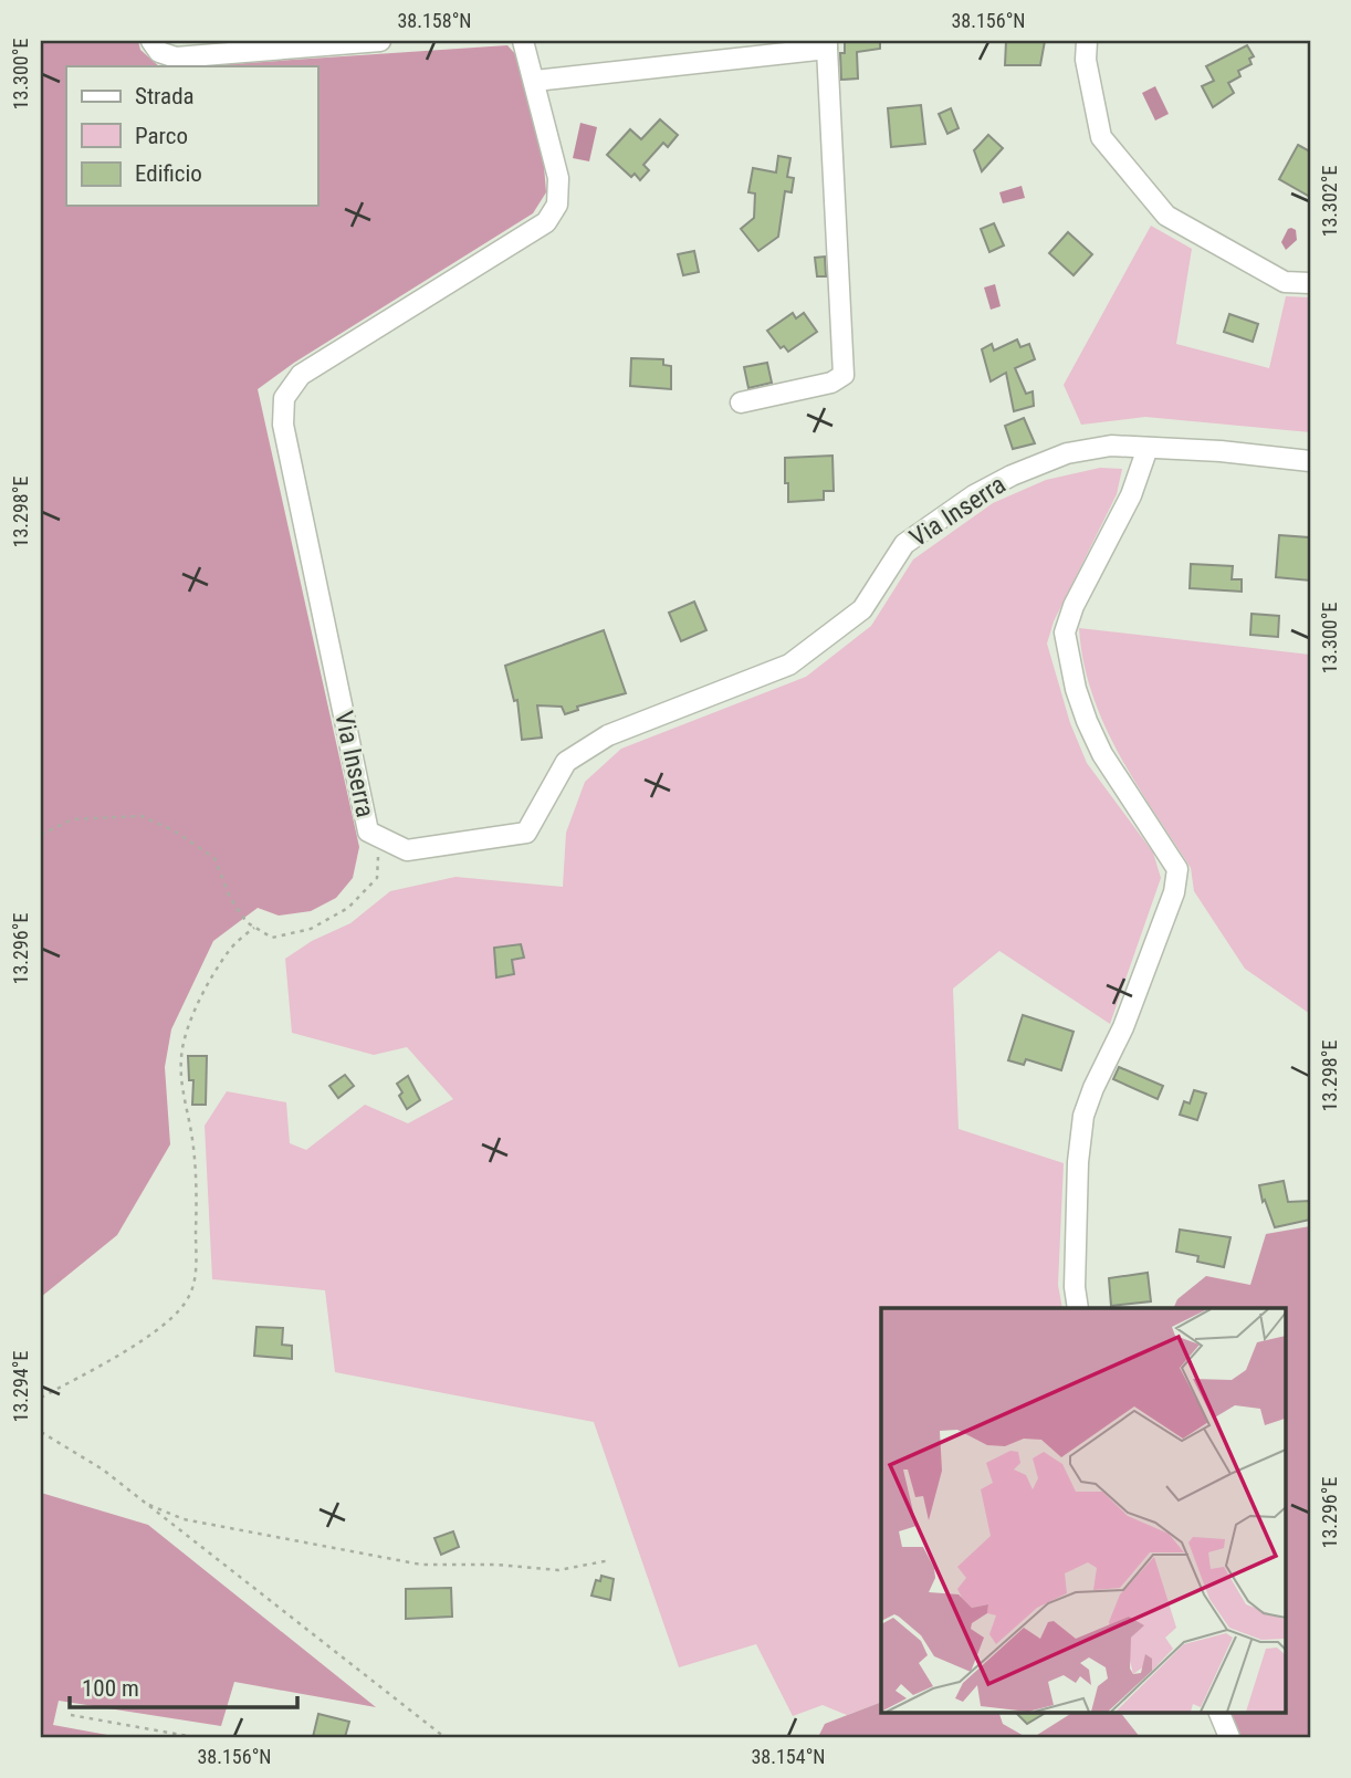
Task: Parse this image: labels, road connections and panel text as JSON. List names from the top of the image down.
{
  "streets": {
    "street": ["Via Inserra"]
  },
  "legend": ["Strada", "Parco", "Edificio"],
  "scale_bar": "100 m",
  "coordinates": [
    "38.158°N",
    "38.156°N",
    "13.300°E",
    "13.302°E",
    "13.298°E",
    "13.296°E",
    "13.294°E",
    "38.154°N"
  ]
}
